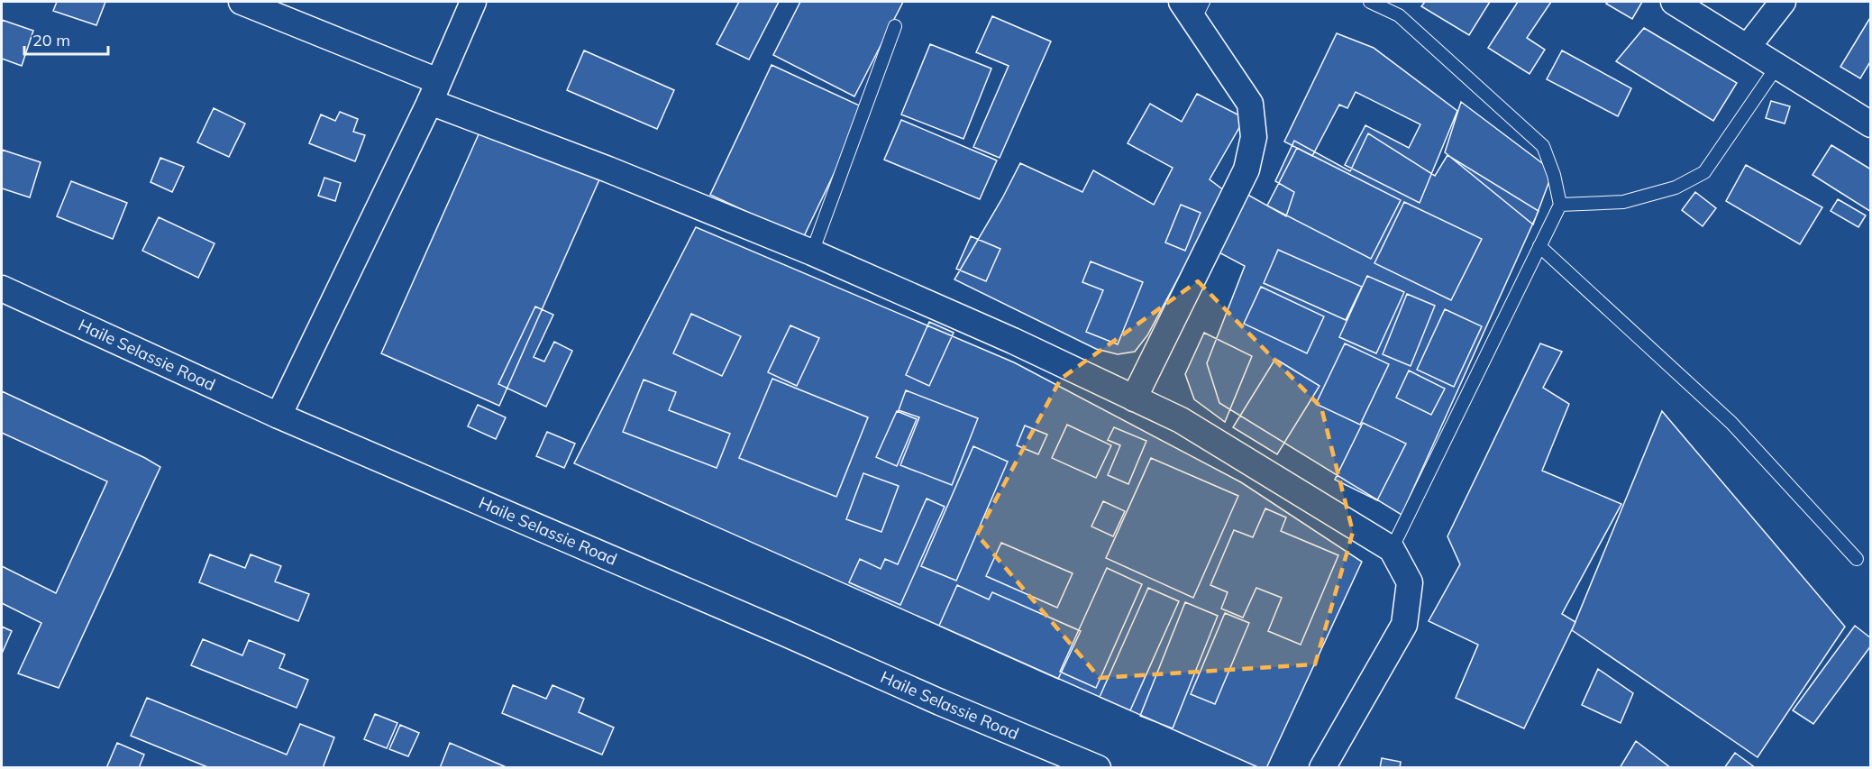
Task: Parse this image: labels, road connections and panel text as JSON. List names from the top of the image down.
{
  "streets": {
    "street": ["Haile Selassie Road"]
  },
  "scale_bar": "20 m"
}
